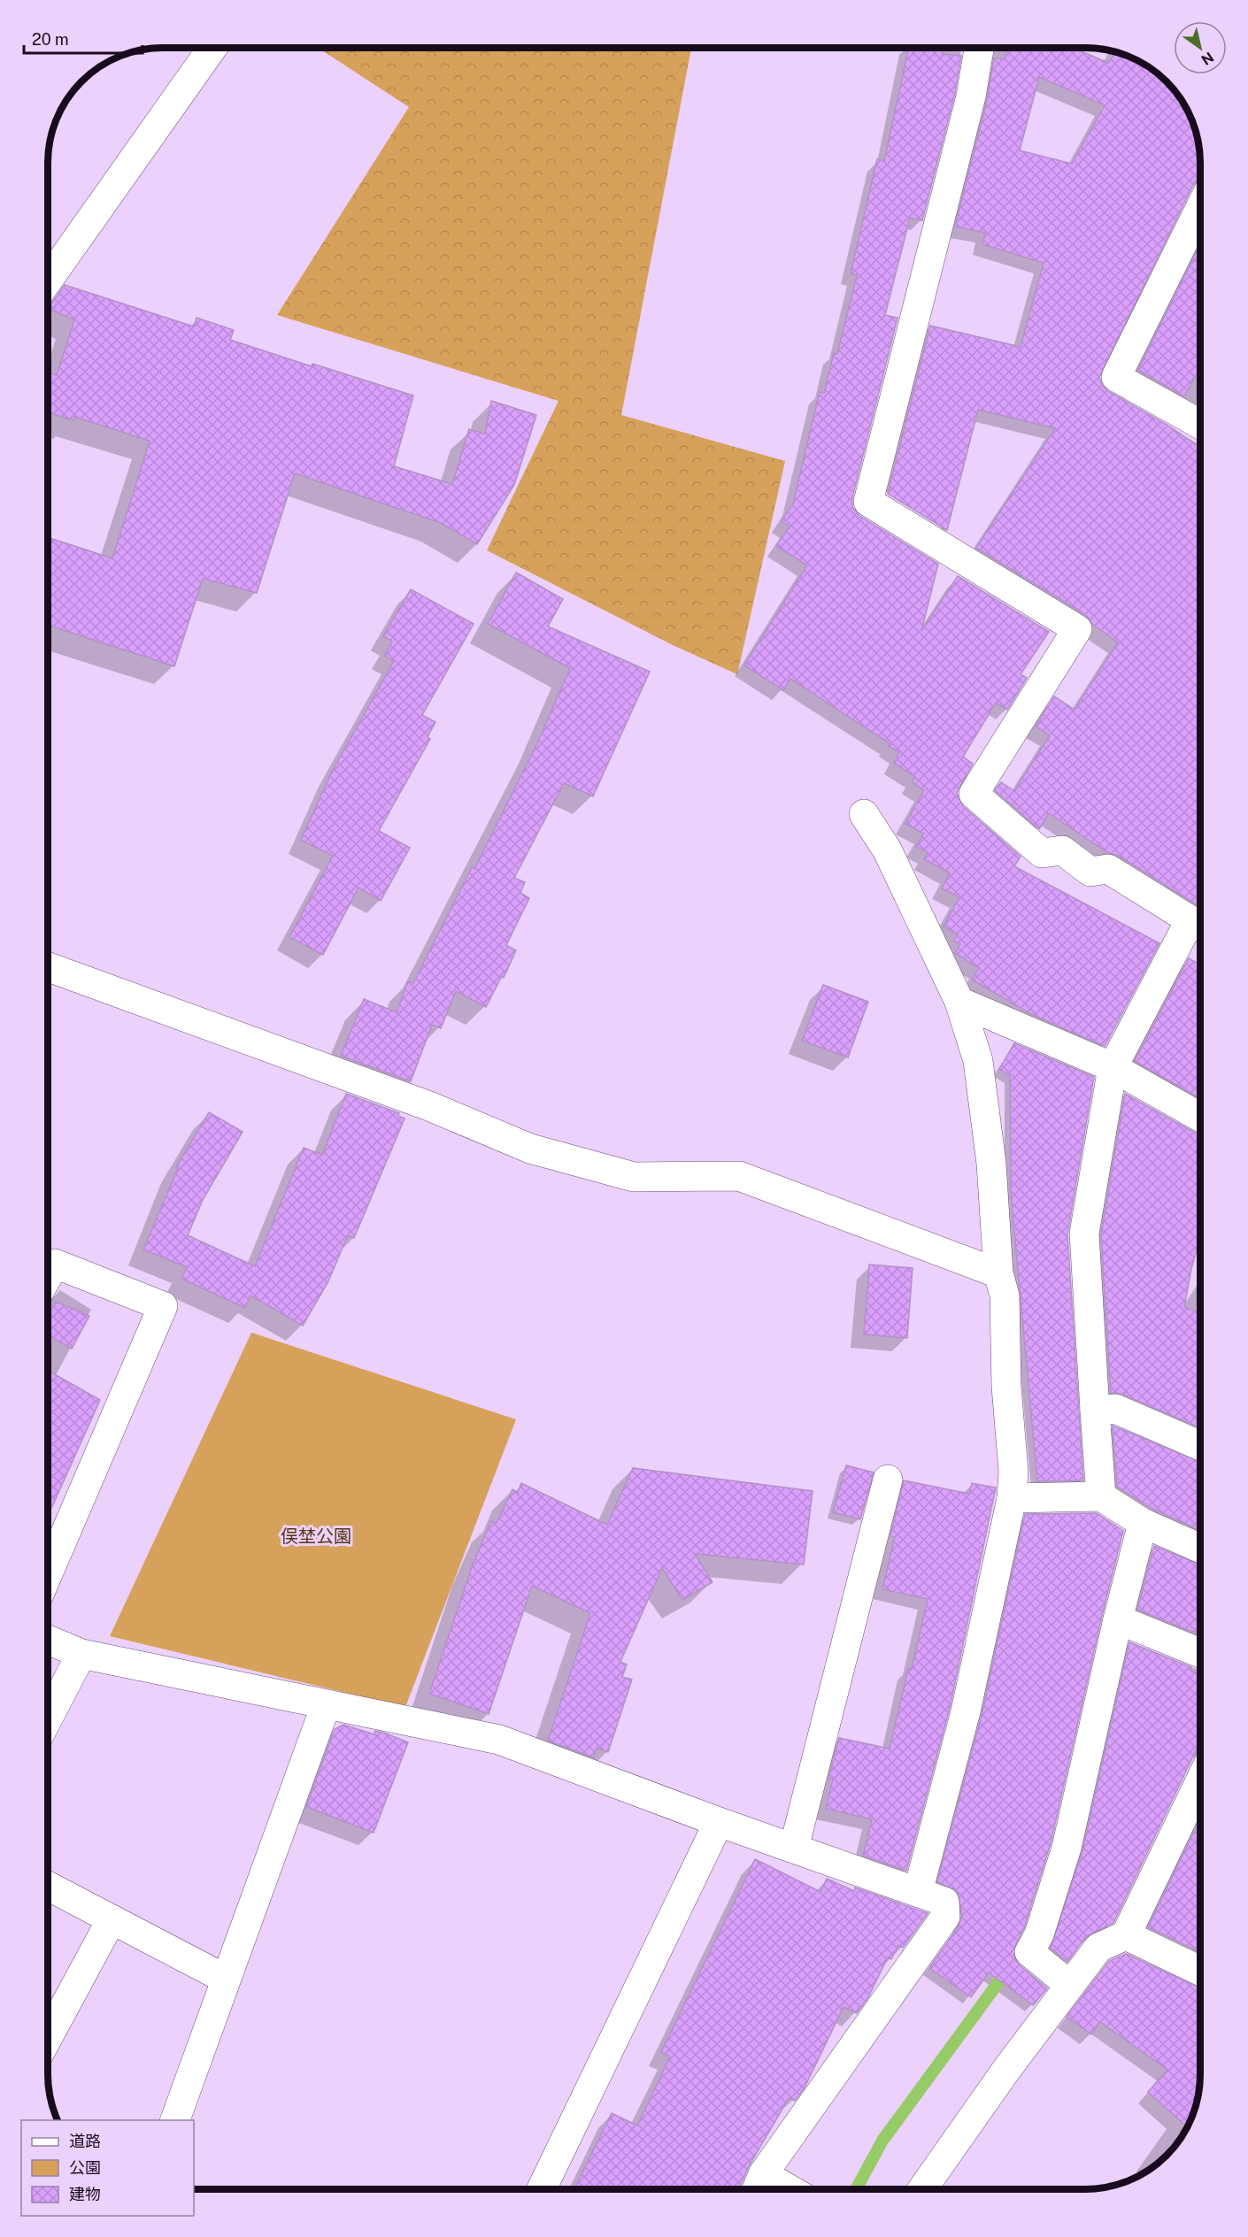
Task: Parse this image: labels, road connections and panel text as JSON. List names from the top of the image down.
{
  "parks": ["俣埜公園"],
  "legend": ["道路", "公園", "建物"],
  "scale_bar": "20 m",
  "north": "bottom right"
}
